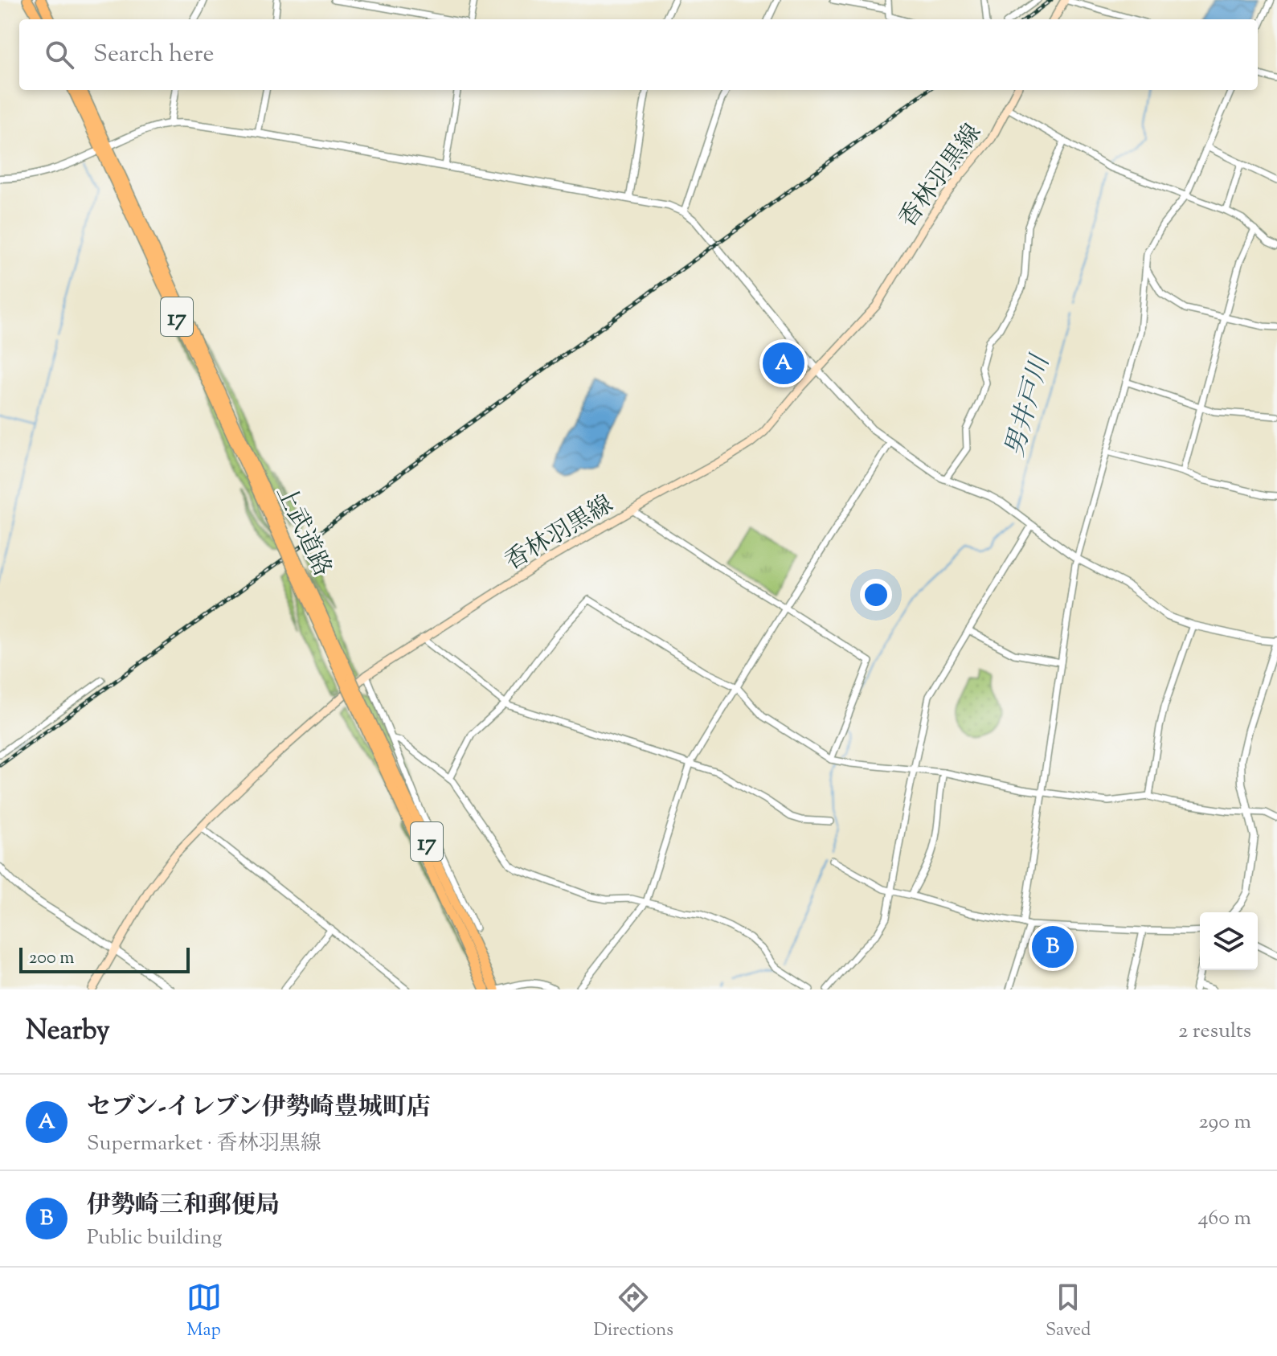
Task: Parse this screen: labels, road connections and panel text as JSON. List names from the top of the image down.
{
  "streets": {
    "highway": ["17", "上武道路"],
    "main road": ["香林羽黒線"]
  },
  "water": ["男井戸川"],
  "scale_bar": "200 m",
  "page": {
    "search": "Search here",
    "pins": ["A", "B"],
    "scale": "200 m",
    "heading": ["Nearby", "2 results"],
    "list": [
      {
        "mark": "A",
        "name": "セブン-イレブン伊勢崎豊城町店",
        "note": "Supermarket · 香林羽黒線",
        "value": "290 m"
      },
      {
        "mark": "B",
        "name": "伊勢崎三和郵便局",
        "note": "Public building",
        "value": "460 m"
      }
    ],
    "nav": ["Map", "Directions", "Saved"]
  }
}
